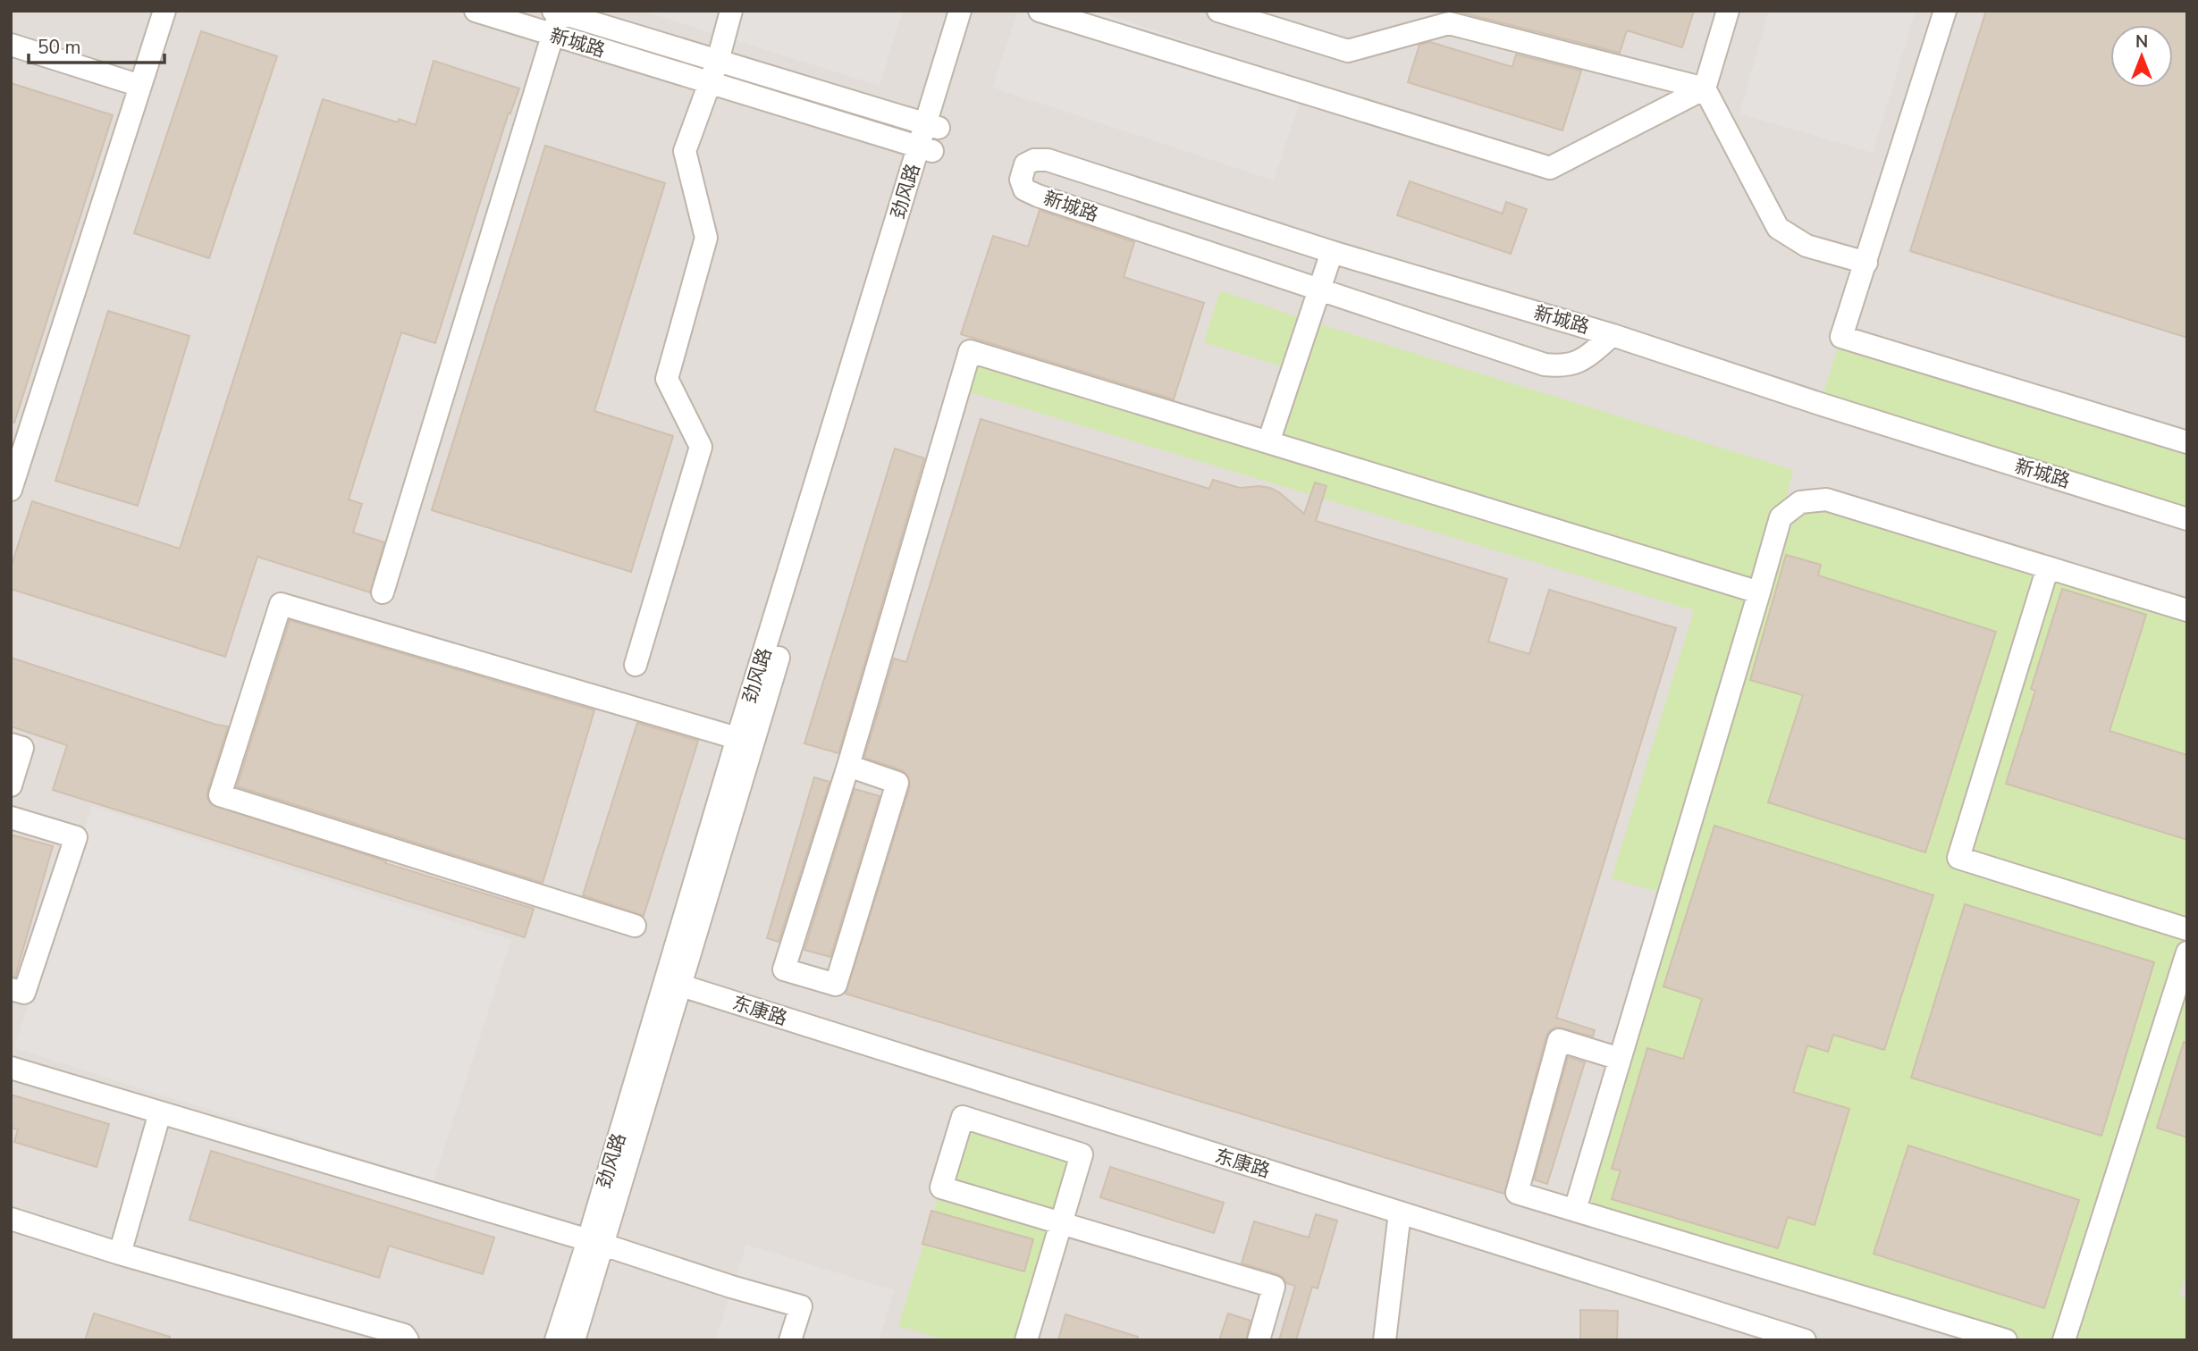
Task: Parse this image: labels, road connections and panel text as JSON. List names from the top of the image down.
{
  "streets": {
    "street": ["新城路", "劲风路", "东康路"]
  },
  "crossings": [
    ["新城路", "劲风路"],
    ["劲风路", "东康路"]
  ],
  "scale_bar": "50 m",
  "north": "top"
}
